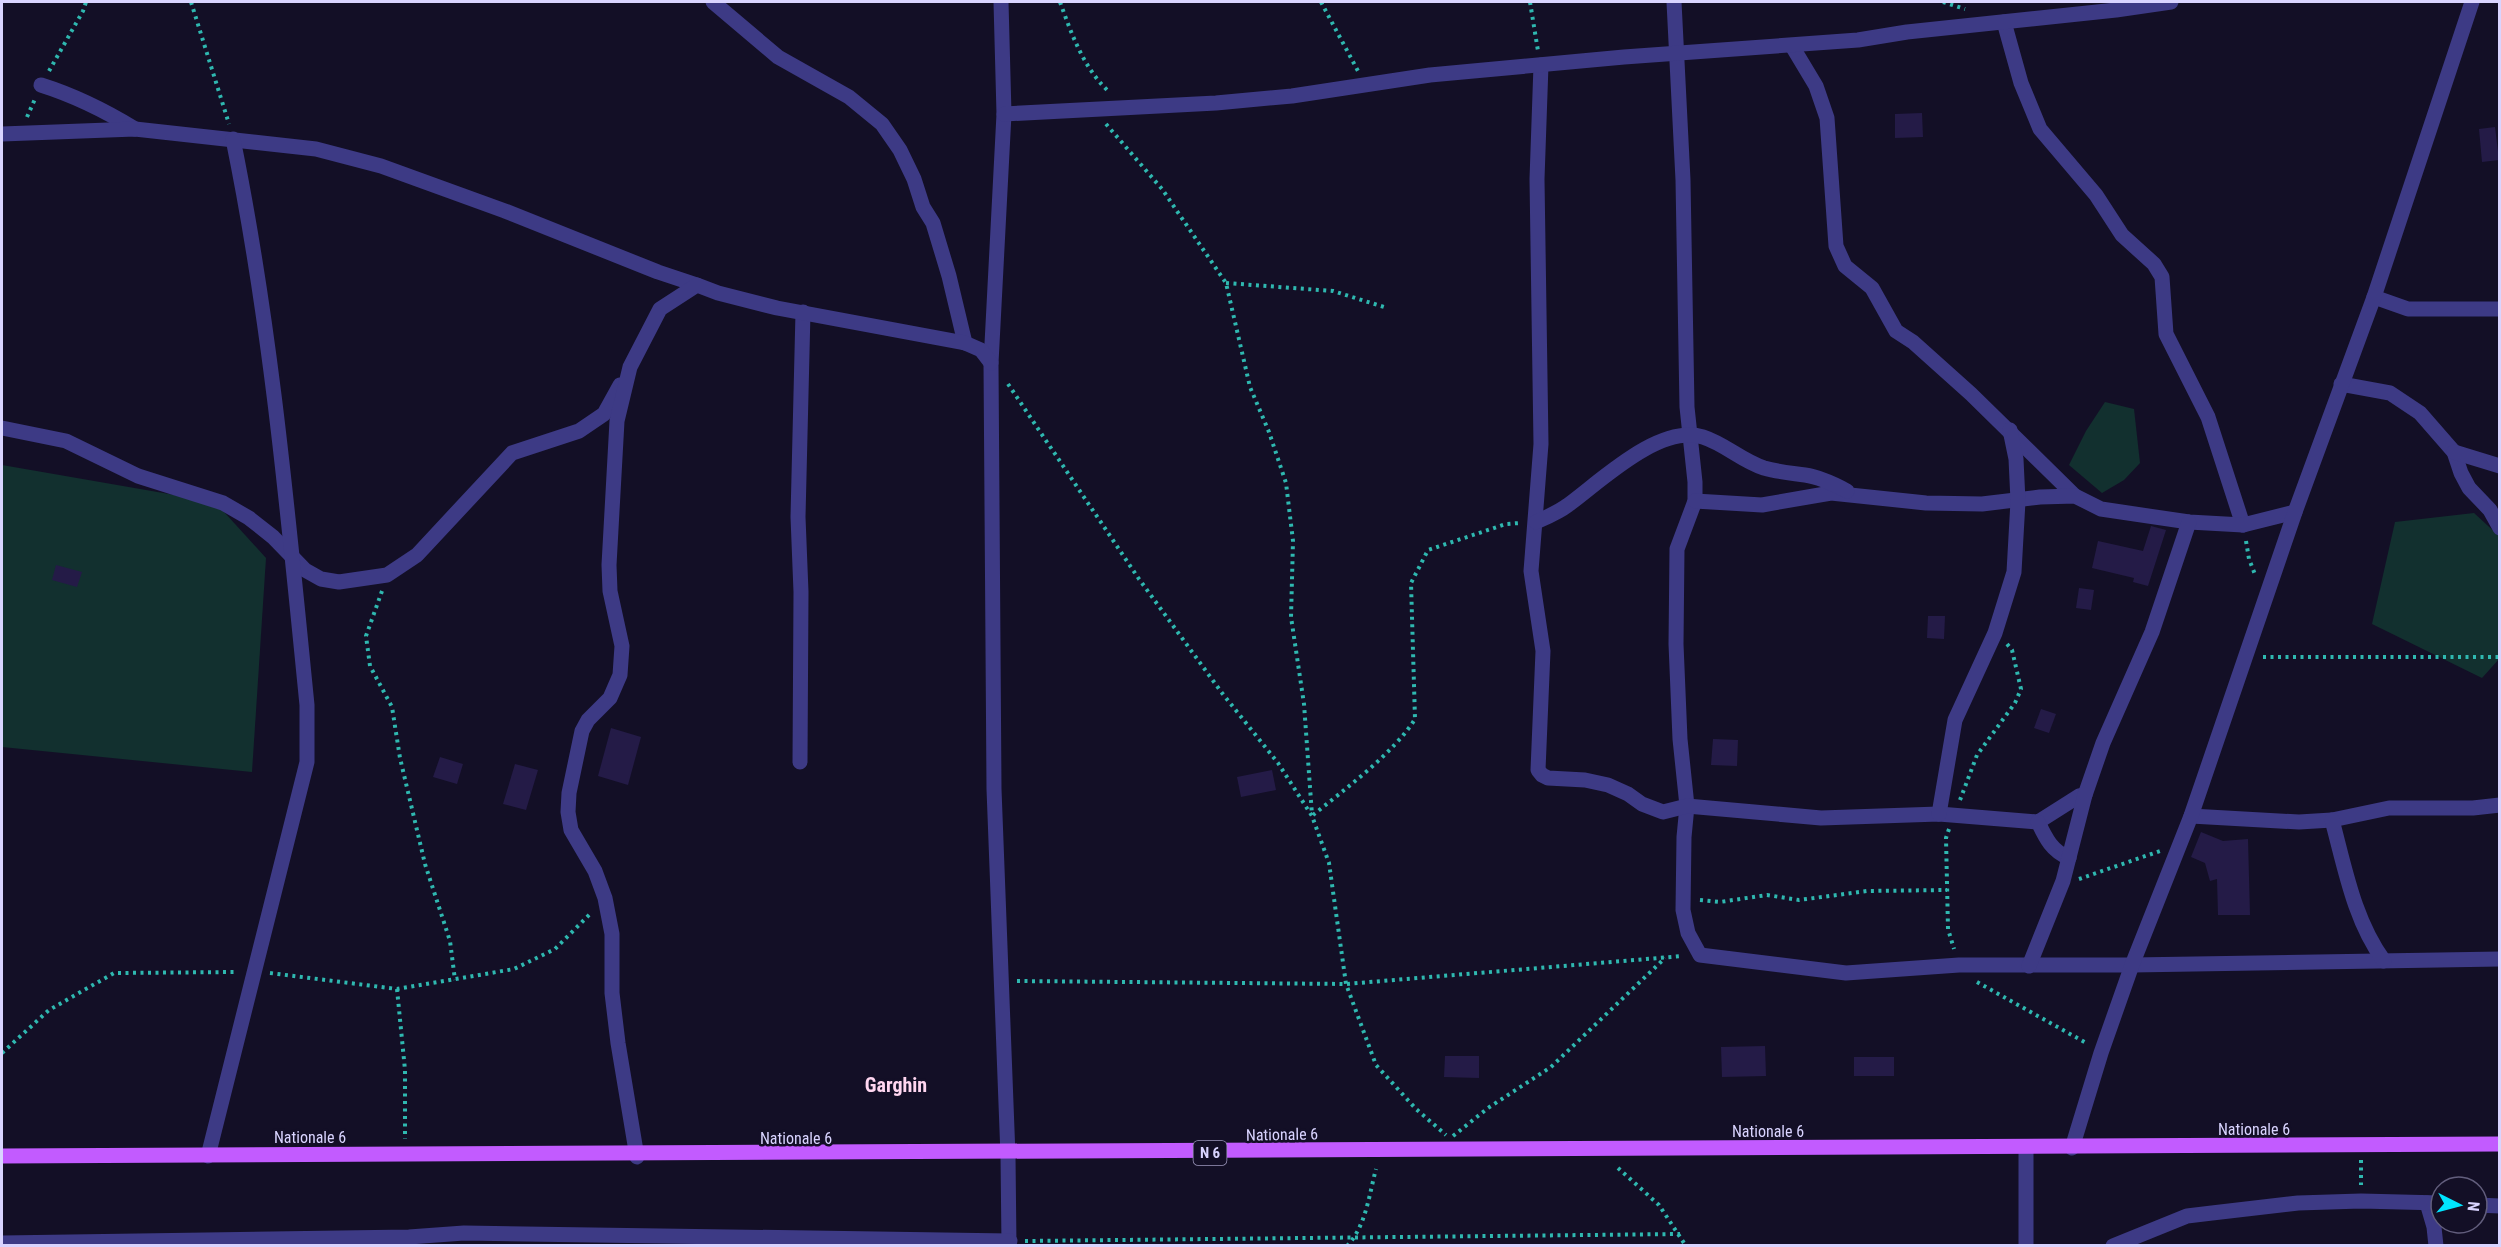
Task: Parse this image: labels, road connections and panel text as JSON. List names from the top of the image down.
{
  "streets": {
    "main road": ["Nationale 6", "N 6"]
  },
  "districts": ["Garghin"],
  "north": "right"
}
